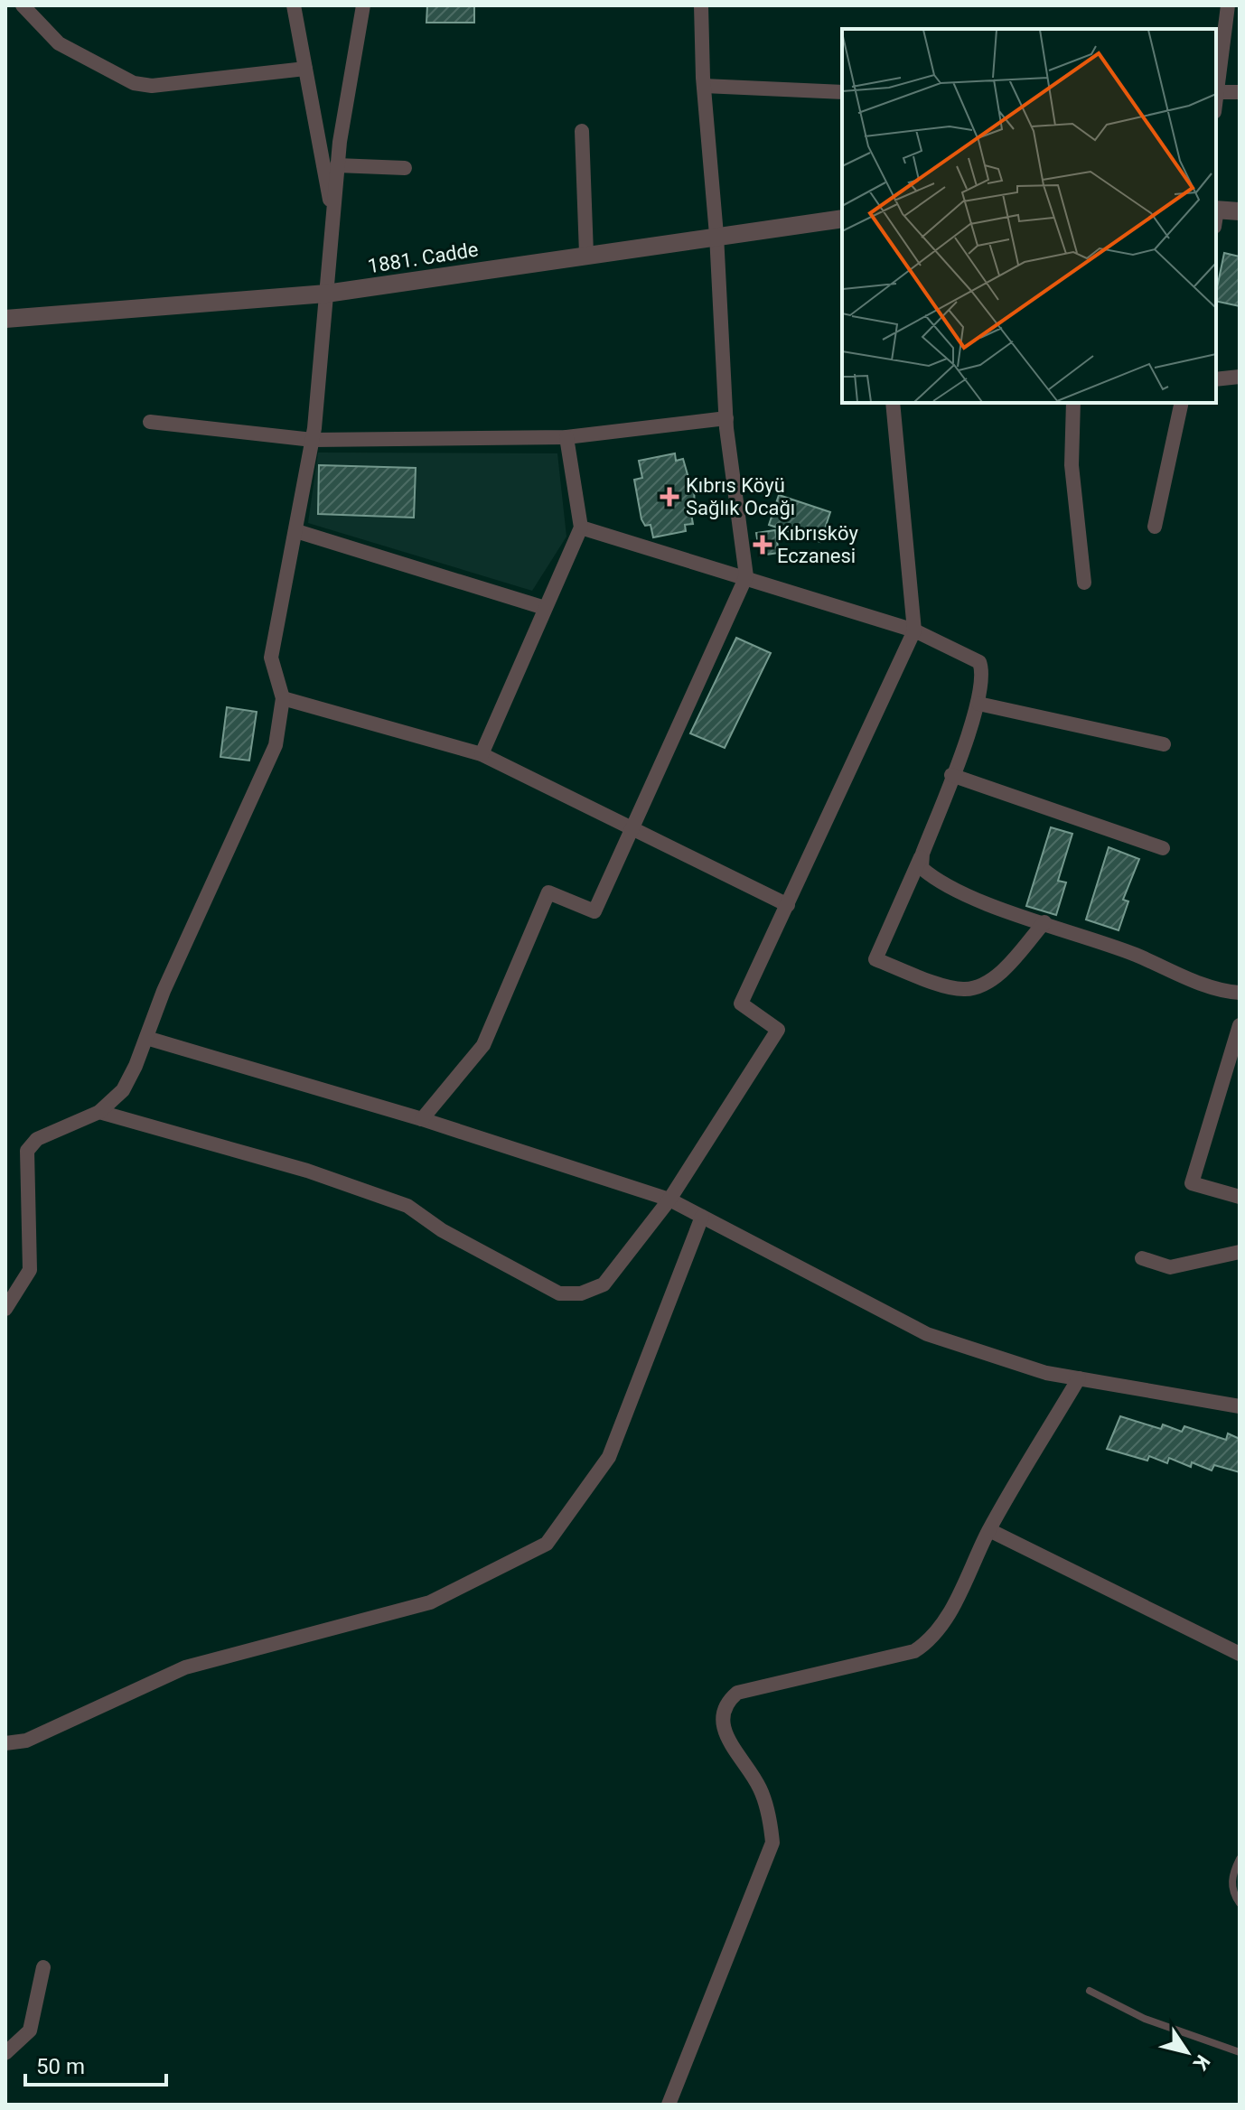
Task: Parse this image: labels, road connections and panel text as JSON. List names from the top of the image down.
{
  "streets": {
    "street": ["1881. Cadde"]
  },
  "places": {
    "health": ["Kıbrıs Köyü Sağlık Ocağı", "Kıbrısköy Eczanesi"]
  },
  "scale_bar": "50 m",
  "north": "bottom right"
}
